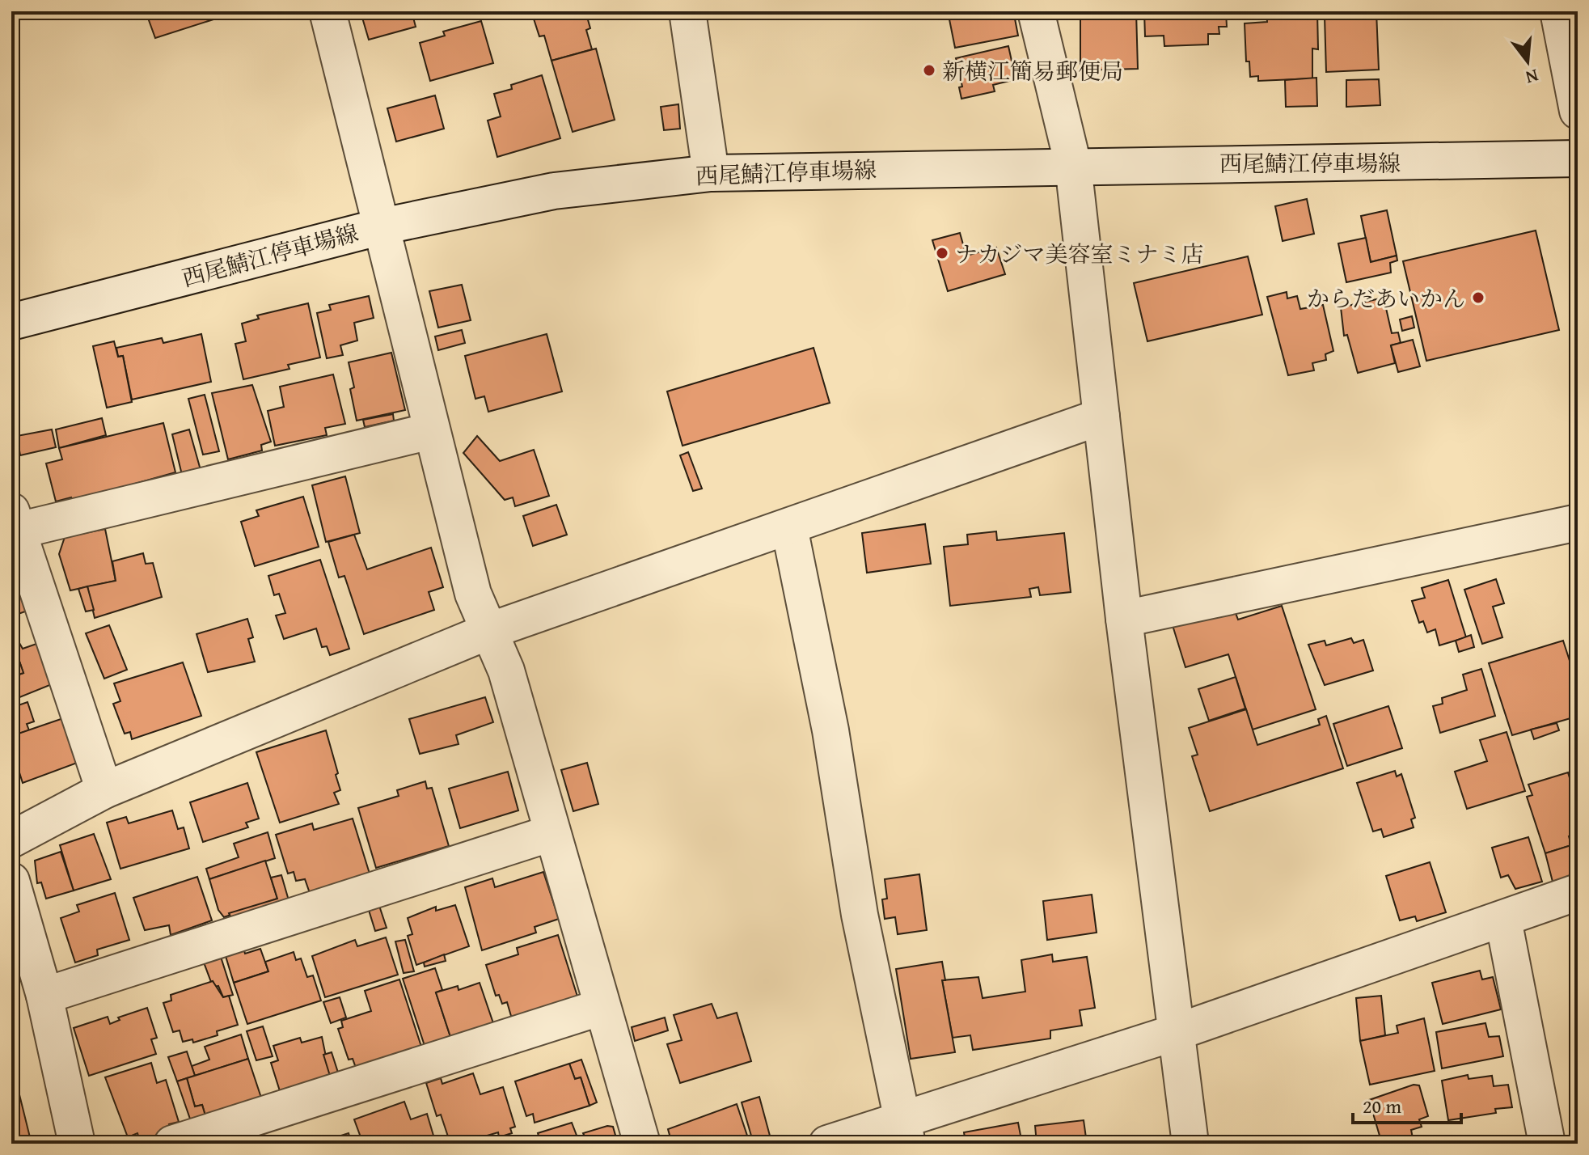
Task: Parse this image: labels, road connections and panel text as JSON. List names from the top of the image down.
{
  "streets": {
    "street": ["西尾鯖江停車場線"]
  },
  "places": ["新横江簡易郵便局", "ナカジマ美容室ミナミ店", "からだあいかん"],
  "scale_bar": "20 m",
  "north": "bottom"
}
